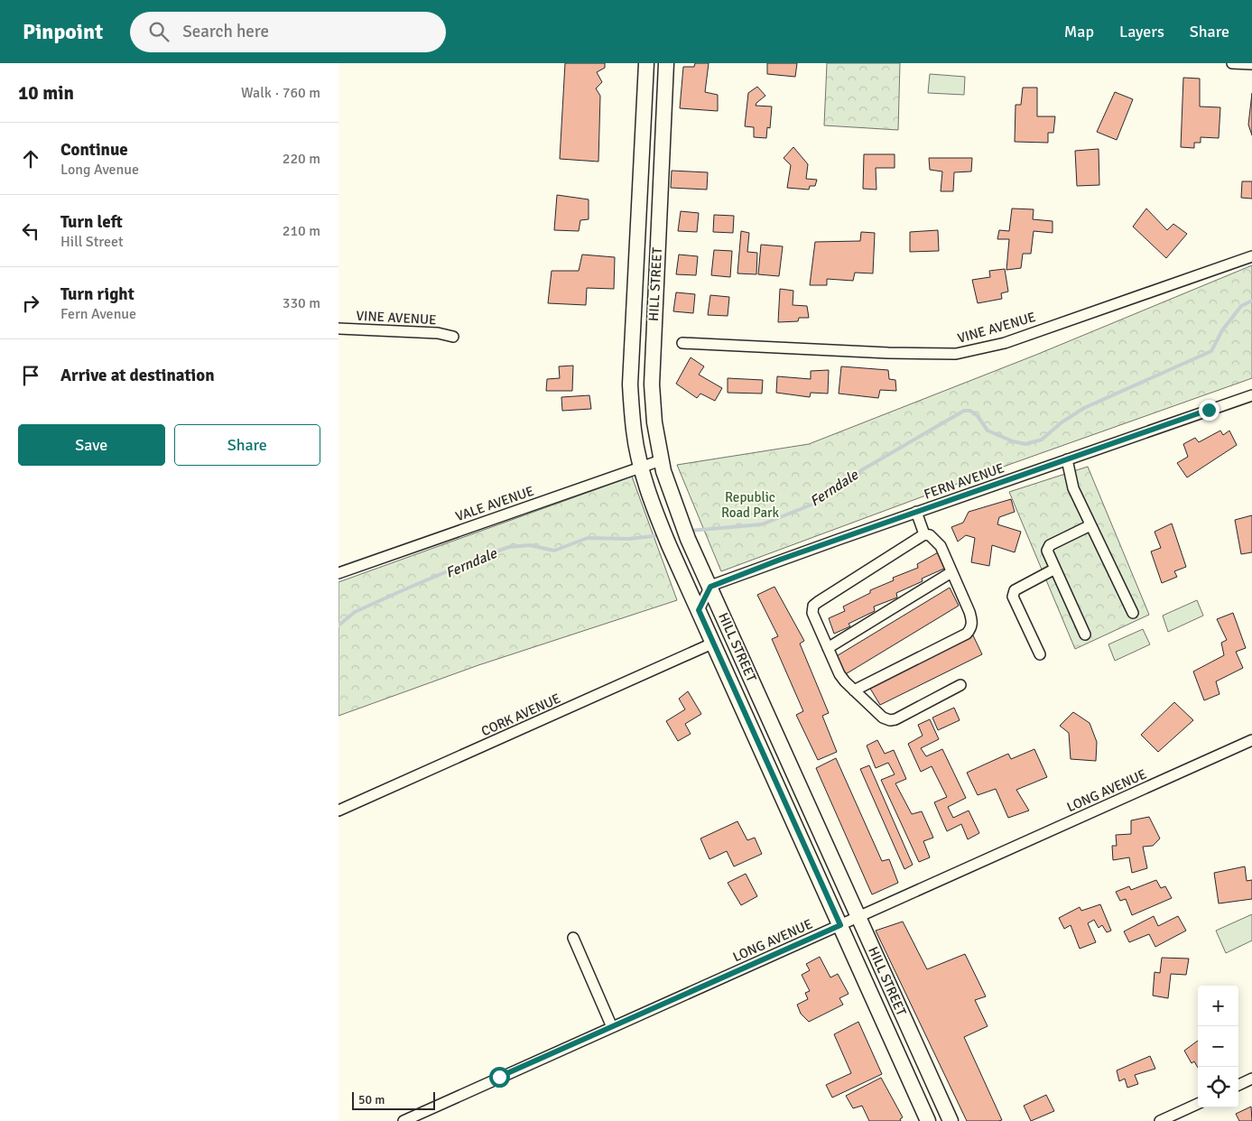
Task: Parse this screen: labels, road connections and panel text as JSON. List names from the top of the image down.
{
  "streets": {
    "main road": ["HILL STREET"],
    "street": [
      "VINE AVENUE",
      "FERN AVENUE",
      "VALE AVENUE",
      "CORK AVENUE",
      "LONG AVENUE"
    ]
  },
  "crossings": [
    ["HILL STREET", "FERN AVENUE"],
    ["HILL STREET", "VALE AVENUE"],
    ["HILL STREET", "CORK AVENUE"],
    ["HILL STREET", "LONG AVENUE"]
  ],
  "water": ["Ferndale"],
  "parks": ["Republic Road Park"],
  "scale_bar": "50 m",
  "page": {
    "header": "Pinpoint",
    "search": "Search here",
    "nav": ["Map", "Layers", "Share"],
    "heading": ["10 min", "Walk · 760 m"],
    "list": [
      ["Continue", "Long Avenue", "220 m"],
      ["Turn left", "Hill Street", "210 m"],
      ["Turn right", "Fern Avenue", "330 m"],
      "Arrive at destination"
    ],
    "buttons": ["Save", "Share"],
    "map_buttons": ["+", "−"],
    "scale": "50 m"
  }
}
